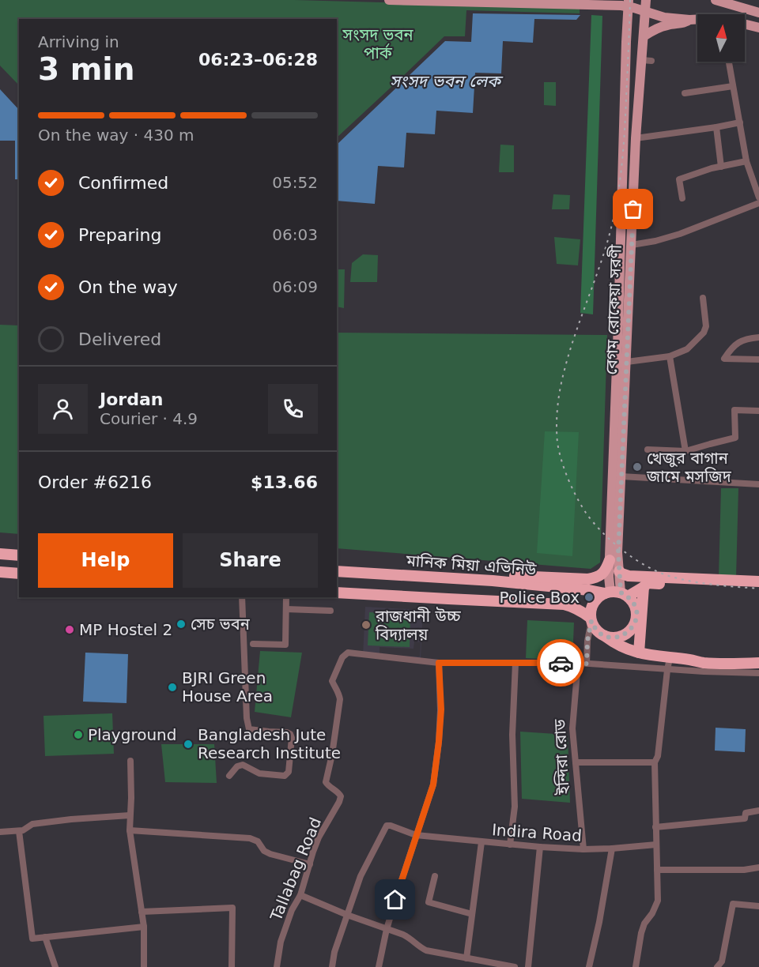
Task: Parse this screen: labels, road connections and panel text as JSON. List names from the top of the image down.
{
  "streets": {
    "highway": ["মানিক মিয়া এভিনিউ"],
    "main road": ["বেগম রোকেয়া সরণী"],
    "street": ["ইন্দিরা রোড", "Indira Road", "Tallabag Road"]
  },
  "crossings": [
    ["বেগম রোকেয়া সরণী", "মানিক মিয়া এভিনিউ"],
    ["ইন্দিরা রোড", "Indira Road"]
  ],
  "water": ["সংসদ ভবন লেক"],
  "parks": ["সংসদ ভবন পার্ক"],
  "places": [
    "খেজুর বাগান জামে মসজিদ",
    "Police Box",
    "সেচ ভবন",
    "রাজধানী উচ্চ বিদ্যালয়",
    "MP Hostel 2",
    "BJRI Green House Area",
    "Playground",
    "Bangladesh Jute Research Institute"
  ],
  "north": "top",
  "page": {
    "heading": ["3 min", "Arriving in", "06:23–06:28"],
    "panel": [
      "Jordan",
      "Courier · 4.9",
      "Order #6216",
      "$13.66"
    ],
    "bar": "On the way · 430 m",
    "list": [
      ["Confirmed", "05:52"],
      ["Preparing", "06:03"],
      ["On the way", "06:09"],
      "Delivered"
    ],
    "buttons": ["Help", "Share"]
  }
}
